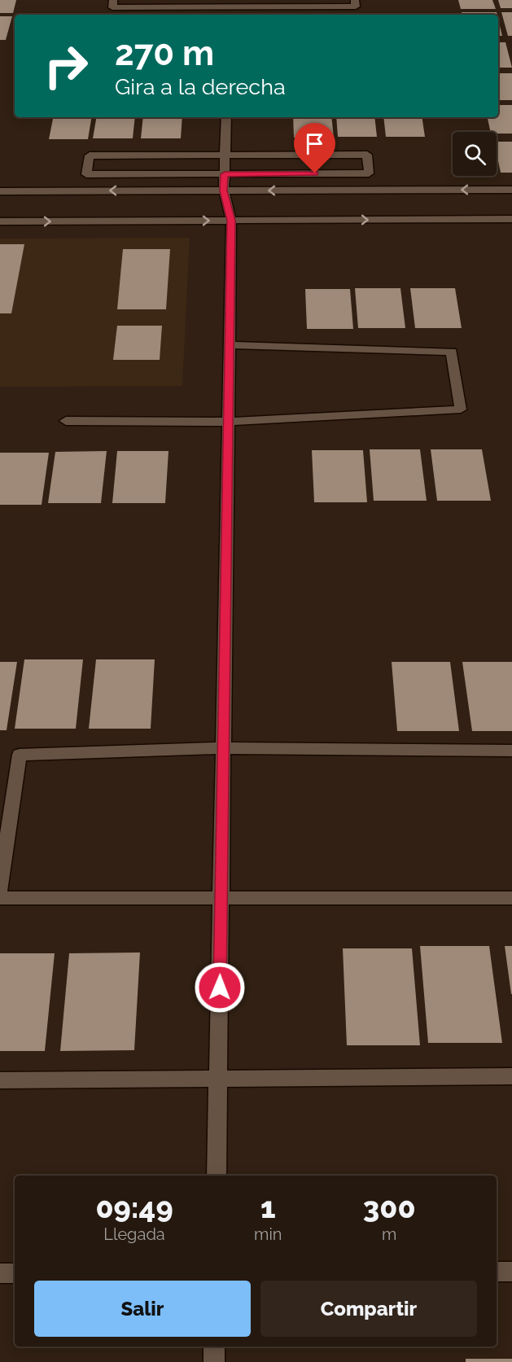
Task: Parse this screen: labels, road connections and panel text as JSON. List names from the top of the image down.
{
  "page": {
    "turn": ["270 m", "Gira a la derecha"],
    "eta": [
      "09:49",
      "Llegada",
      "1",
      "min",
      "300",
      "m"
    ],
    "buttons": ["Salir", "Compartir"]
  }
}
